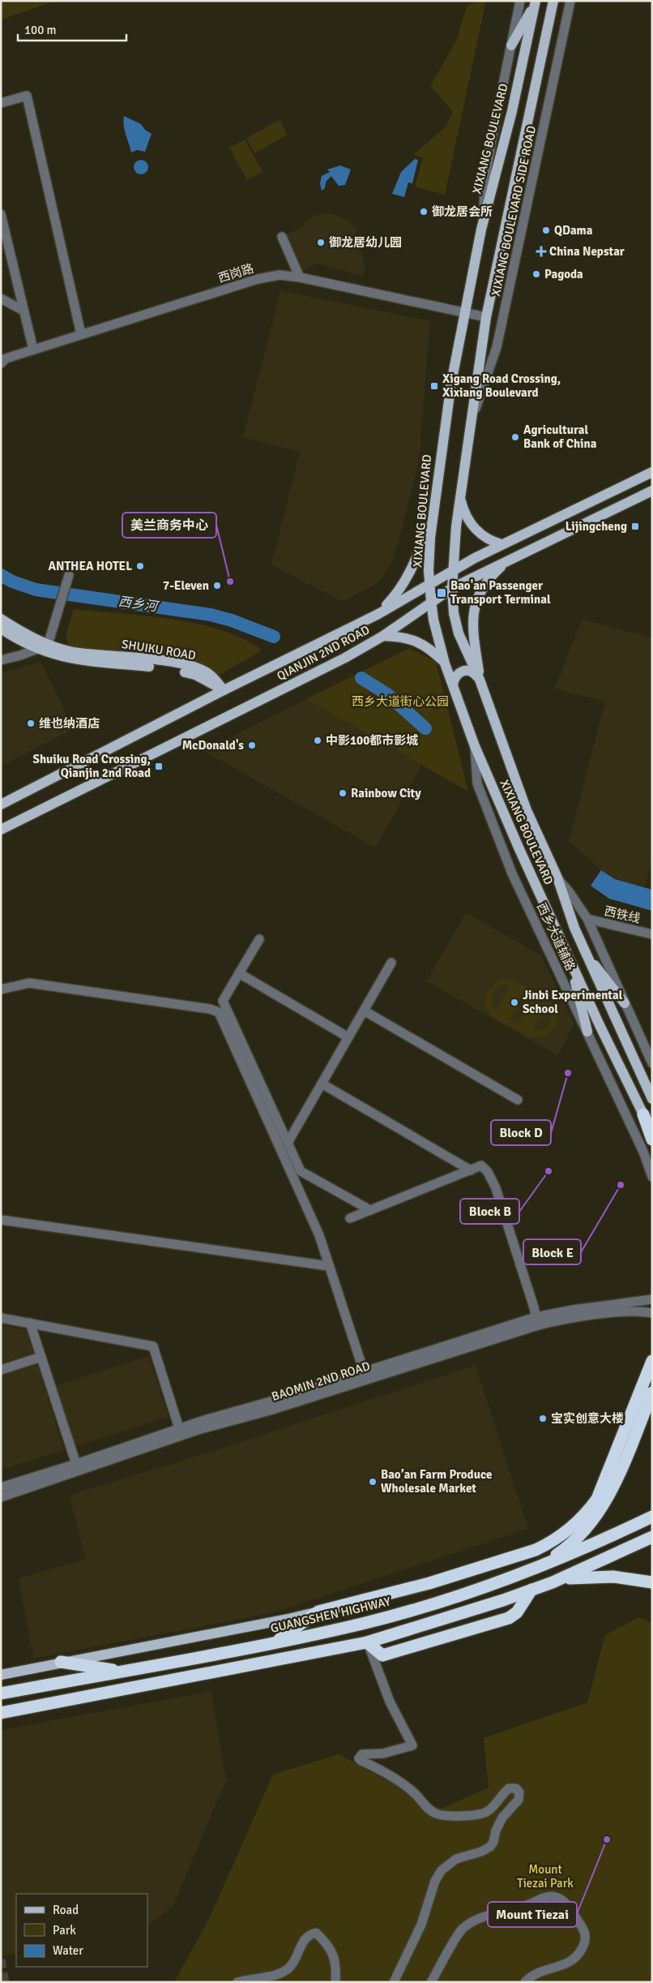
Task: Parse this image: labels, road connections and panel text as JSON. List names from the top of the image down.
{
  "streets": {
    "highway": ["GUANGSHEN HIGHWAY"],
    "main road": ["XIXIANG BOULEVARD", "SHUIKU ROAD", "QIANJIN 2ND ROAD"],
    "street": [
      "XIXIANG BOULEVARD SIDE ROAD",
      "西岗路",
      "西铁线",
      "西乡大道辅路",
      "BAOMIN 2ND ROAD"
    ]
  },
  "crossings": [
    ["XIXIANG BOULEVARD", "XIXIANG BOULEVARD SIDE ROAD"],
    ["XIXIANG BOULEVARD", "西岗路"],
    ["XIXIANG BOULEVARD", "QIANJIN 2ND ROAD"],
    ["XIXIANG BOULEVARD", "西乡大道辅路"],
    ["SHUIKU ROAD", "QIANJIN 2ND ROAD"]
  ],
  "water": ["西乡河"],
  "parks": ["西乡大道街心公园", "Mount Tiezai Park"],
  "places": {
    "other": [
      "御龙居会所",
      "QDama",
      "御龙居幼儿园",
      "Pagoda",
      "Agricultural Bank of China",
      "ANTHEA HOTEL",
      "美兰商务中心",
      "7-Eleven",
      "维也纳酒店",
      "中影100都市影城",
      "McDonald's",
      "Rainbow City",
      "Jinbi Experimental School",
      "Block D",
      "Block B",
      "Block E",
      "宝实创意大楼",
      "Bao’an Farm Produce Wholesale Market",
      "Mount Tiezai"
    ],
    "health": ["China Nepstar"],
    "transit": [
      "Xigang Road Crossing, Xixiang Boulevard",
      "Lijingcheng",
      "Bao'an Passenger Transport Terminal",
      "Shuiku Road Crossing, Qianjin 2nd Road"
    ]
  },
  "legend": ["Road", "Park", "Water"],
  "scale_bar": "100 m"
}
